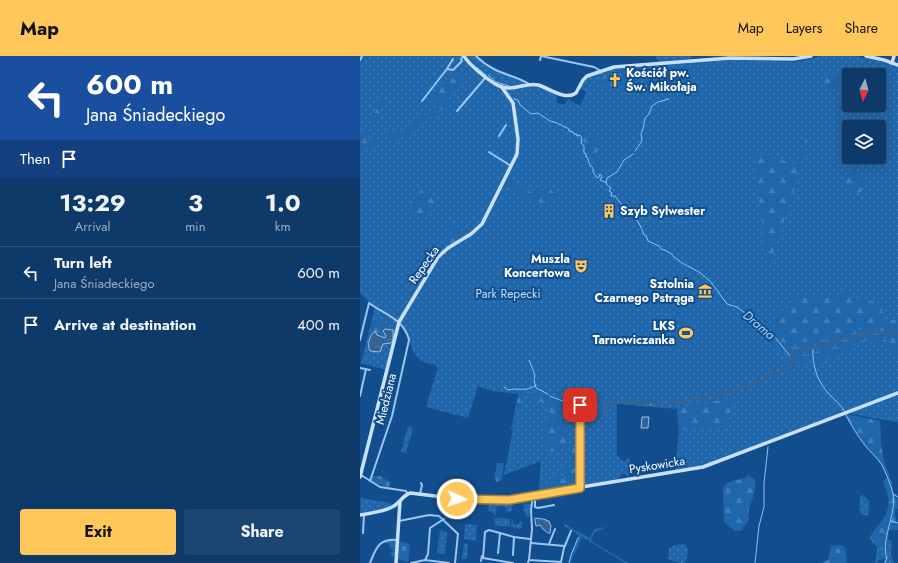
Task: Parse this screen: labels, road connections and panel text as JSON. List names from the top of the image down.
{
  "streets": {
    "street": ["Repecka", "Miedziana", "Pyskowicka"]
  },
  "crossings": [
    ["Repecka", "Miedziana"]
  ],
  "water": ["Drama"],
  "parks": ["Park Repecki"],
  "places": {
    "church": ["Kościół pw. Św. Mikołaja"],
    "building": ["Szyb Sylwester"],
    "theatre": ["Muszla Koncertowa"],
    "museum": ["Sztolnia Czarnego Pstrąga"],
    "sports": ["LKS Tarnowiczanka"]
  },
  "north": "bottom",
  "page": {
    "header": "Map",
    "nav": ["Map", "Layers", "Share"],
    "turn": ["600 m", "Jana Śniadeckiego"],
    "then": "Then",
    "eta": [
      "13:29",
      "Arrival",
      "3",
      "min",
      "1.0",
      "km"
    ],
    "list": [
      {
        "name": "Turn left",
        "note": "Jana Śniadeckiego",
        "value": "600 m"
      },
      {
        "name": "Arrive at destination",
        "value": "400 m"
      }
    ],
    "buttons": ["Exit", "Share"]
  }
}
